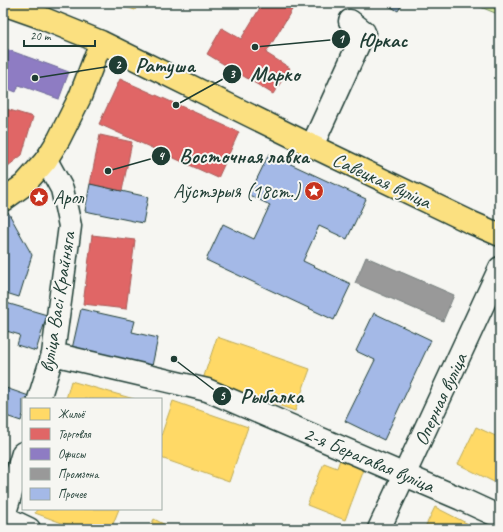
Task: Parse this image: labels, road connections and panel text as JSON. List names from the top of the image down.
{
  "streets": {
    "main road": ["Савецкая вуліца"],
    "street": ["вуліца Васі Крайняга", "Оперная вуліца", "2-я Берагавая вуліца"]
  },
  "crossings": [
    ["вуліца Васі Крайняга", "2-я Берагавая вуліца"],
    ["Оперная вуліца", "2-я Берагавая вуліца"]
  ],
  "places": {
    "other": [
      "Юркас",
      "Ратуша",
      "Марко",
      "Восточная лавка",
      "Рыбалка"
    ],
    "place": ["Аўстэрыя (18ст.)", "Арол"]
  },
  "legend": [
    "Жильё",
    "Торговля",
    "Офисы",
    "Промзона",
    "Прочее"
  ],
  "scale_bar": "20 m"
}
